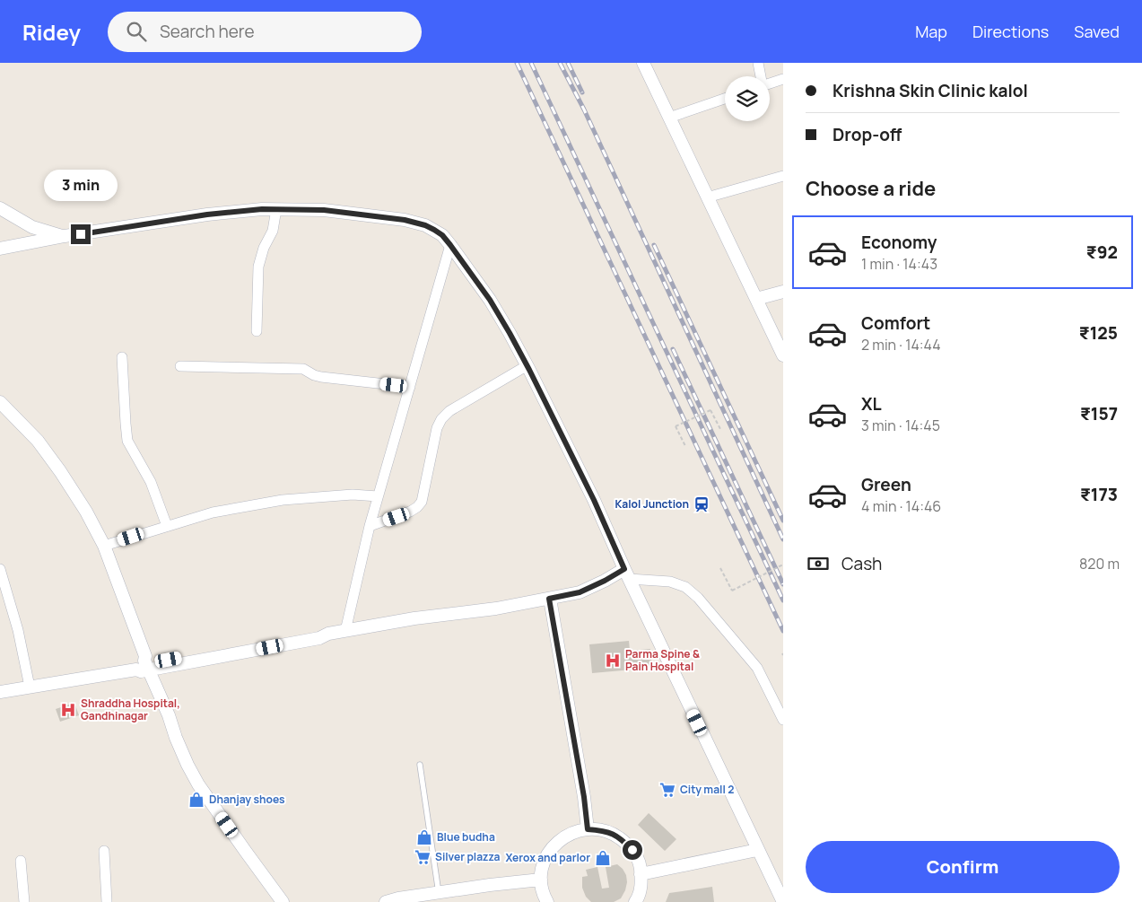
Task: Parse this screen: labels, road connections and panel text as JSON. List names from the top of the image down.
{
  "places": {
    "station": ["Kalol Junction"],
    "hospital": ["Parma Spine & Pain Hospital", "Shraddha Hospital, Gandhinagar"],
    "supermarket": ["City mall 2", "Silver plazza"],
    "shop": ["Dhanjay shoes", "Blue budha", "Xerox and parlor"]
  },
  "page": {
    "header": "Ridey",
    "search": "Search here",
    "nav": ["Map", "Directions", "Saved"],
    "banner": ["Krishna Skin Clinic kalol", "Drop-off"],
    "heading": "Choose a ride",
    "bubble": "3 min",
    "list": [
      {
        "name": "Economy",
        "note": "1 min · 14:43",
        "value": "₹92"
      },
      {
        "name": "Comfort",
        "note": "2 min · 14:44",
        "value": "₹125"
      },
      {
        "name": "XL",
        "note": "3 min · 14:45",
        "value": "₹157"
      },
      {
        "name": "Green",
        "note": "4 min · 14:46",
        "value": "₹173"
      }
    ],
    "pay": ["Cash", "820 m"],
    "buttons": "Confirm"
  }
}
